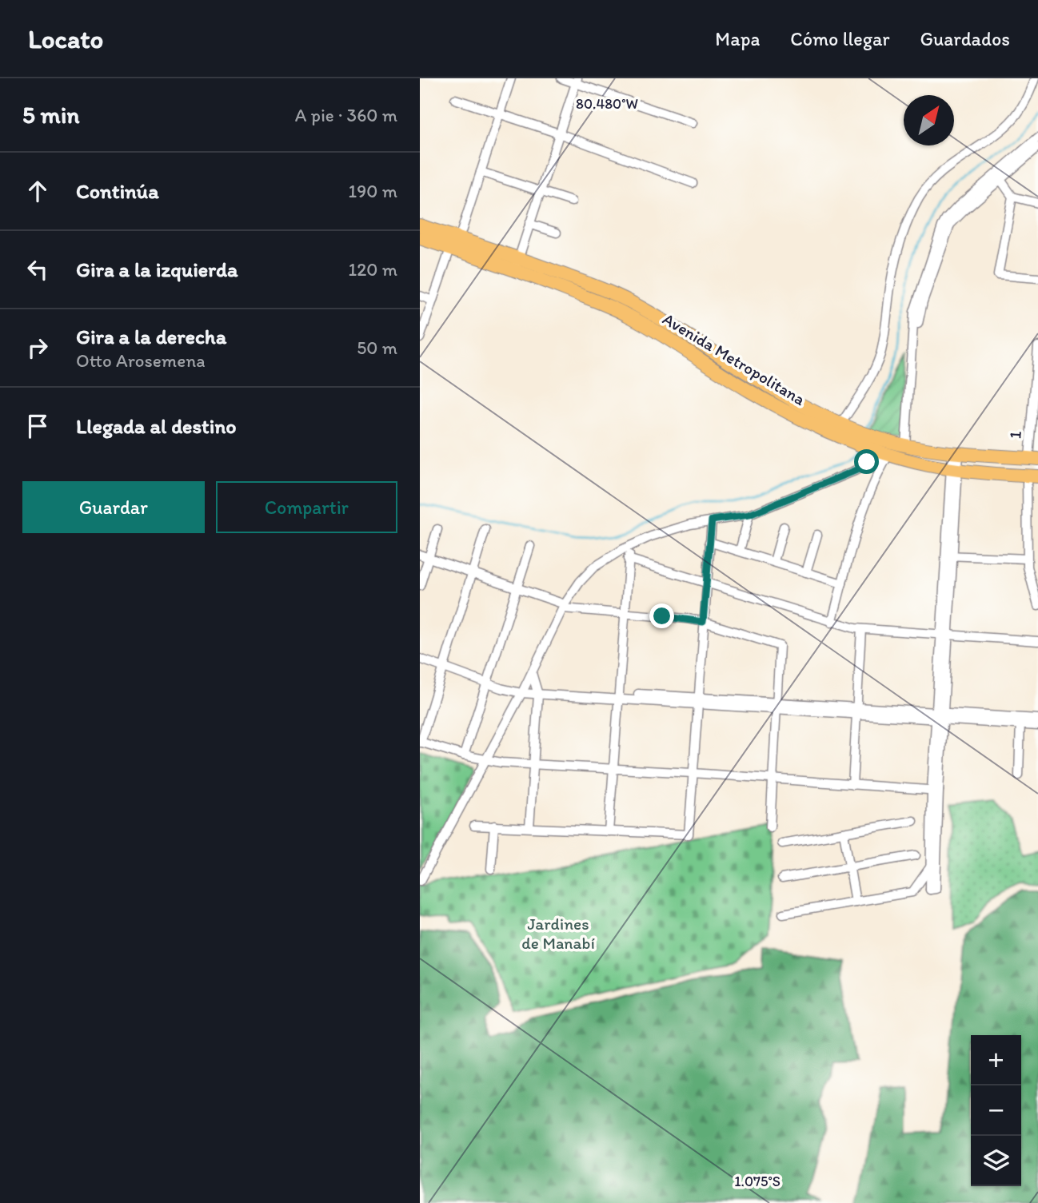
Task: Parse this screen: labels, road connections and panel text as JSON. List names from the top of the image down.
{
  "streets": {
    "highway": ["Avenida Metropolitana"],
    "street": ["1"]
  },
  "parks": ["Jardines de Manabí"],
  "north": "top right",
  "page": {
    "header": "Locato",
    "nav": ["Mapa", "Cómo llegar", "Guardados"],
    "heading": ["5 min", "A pie · 360 m"],
    "list": [
      ["Continúa", "190 m"],
      ["Gira a la izquierda", "120 m"],
      ["Gira a la derecha", "Otto Arosemena", "50 m"],
      "Llegada al destino"
    ],
    "buttons": ["Guardar", "Compartir"],
    "map_buttons": ["+", "−"]
  },
  "coordinates": ["80.480°W", "1.075°S"]
}
